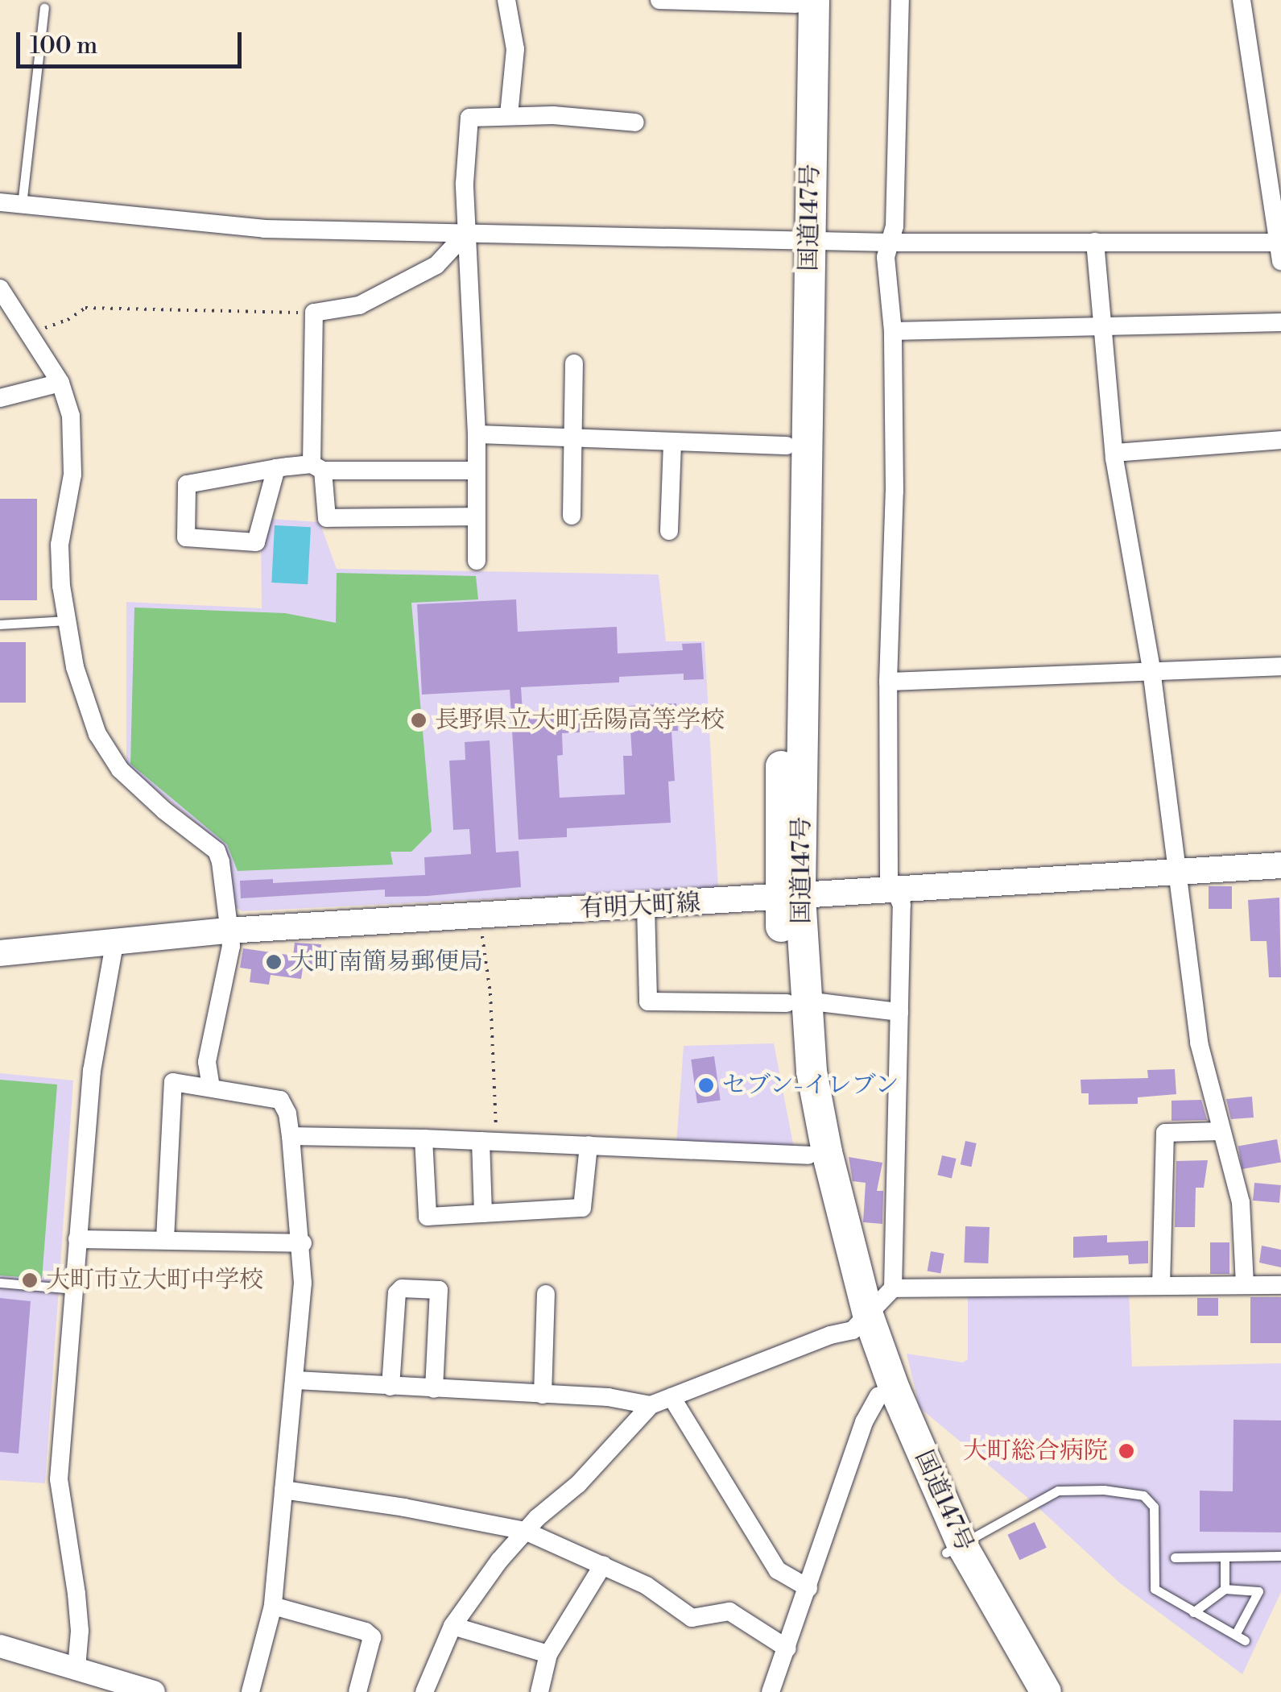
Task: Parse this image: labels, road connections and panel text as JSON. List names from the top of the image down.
{
  "streets": {
    "highway": ["国道147号"],
    "main road": ["有明大町線"]
  },
  "crossings": [
    ["国道147号", "有明大町線"]
  ],
  "places": [
    "長野県立大町岳陽高等学校",
    "大町南簡易郵便局",
    "セブン-イレブン",
    "大町市立大町中学校",
    "大町総合病院"
  ],
  "scale_bar": "100 m"
}
